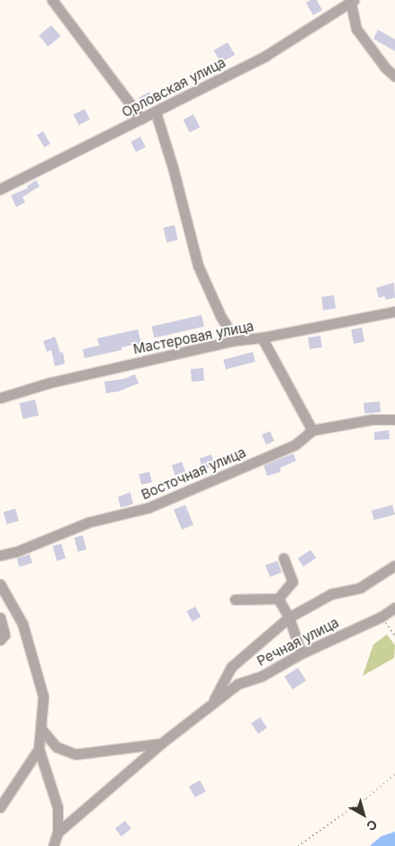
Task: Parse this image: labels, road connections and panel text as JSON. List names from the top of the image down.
{
  "streets": {
    "street": [
      "Орловская улица",
      "Мастеровая улица",
      "Восточная улица",
      "Речная улица"
    ]
  },
  "north": "bottom right"
}
